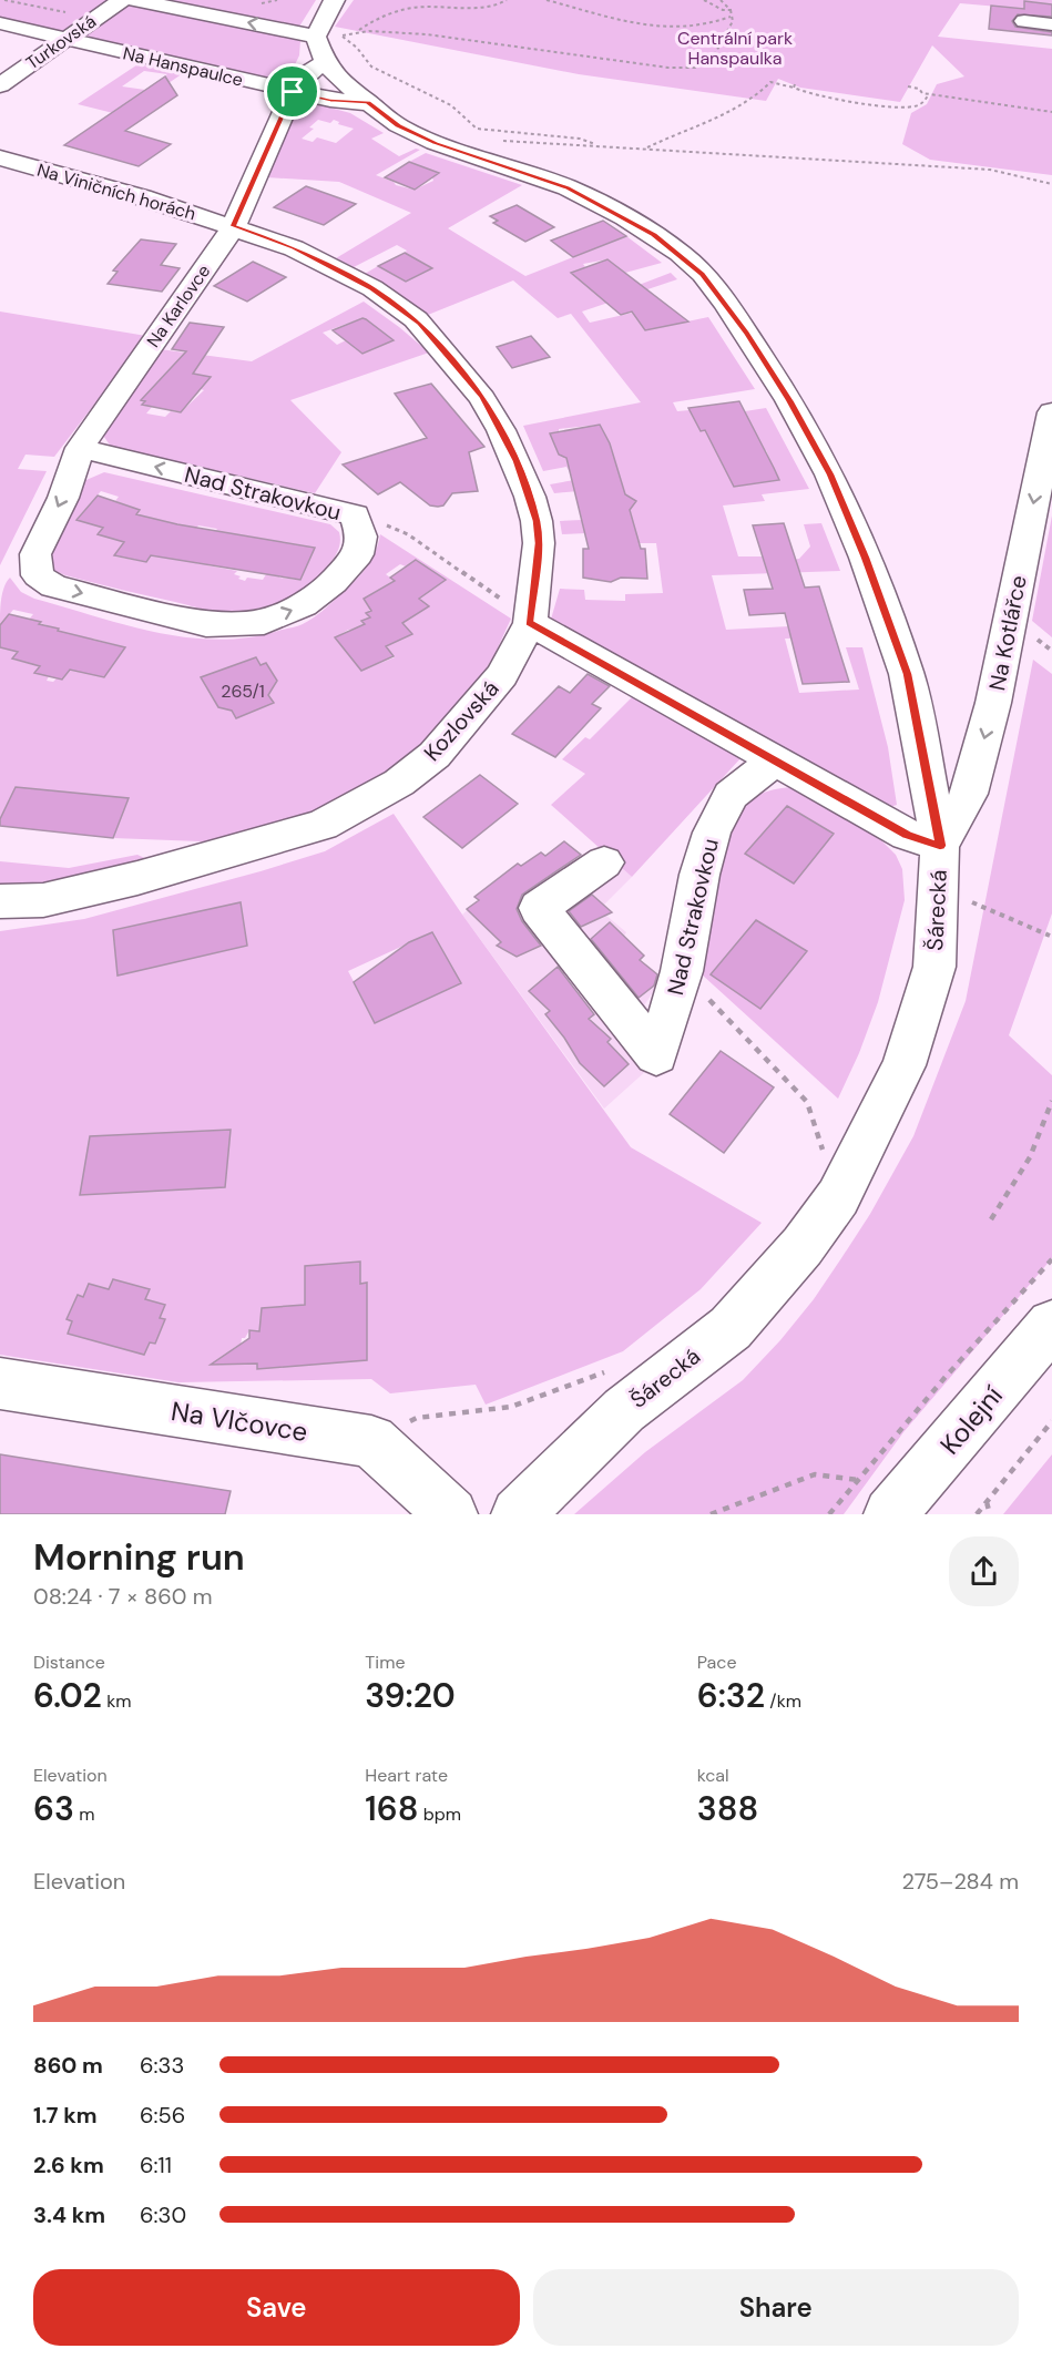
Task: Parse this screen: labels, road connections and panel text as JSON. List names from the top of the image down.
{
  "streets": {
    "street": [
      "Turkovská",
      "Na Hanspaulce",
      "Na Viničních horách",
      "Na Karlovce",
      "Nad Strakovkou",
      "Na Kotlářce",
      "Kozlovská",
      "Šárecká",
      "Kolejní",
      "Na Vlčovce"
    ]
  },
  "crossings": [
    ["Turkovská", "Na Hanspaulce"],
    ["Na Hanspaulce", "Na Karlovce"],
    ["Na Hanspaulce", "Šárecká"],
    ["Na Viničních horách", "Na Karlovce"],
    ["Na Viničních horách", "Kozlovská"],
    ["Na Karlovce", "Nad Strakovkou"],
    ["Na Karlovce", "Kozlovská"],
    ["Na Karlovce", "Šárecká"],
    ["Na Kotlářce", "Šárecká"]
  ],
  "one_way": ["Na Kotlářce"],
  "parks": ["Centrální park Hanspaulka"],
  "house_numbers": ["265/1"],
  "page": {
    "heading": ["Morning run", "08:24 · 7 × 860 m"],
    "stats": [
      ["Distance", "6.02 km"],
      ["Time", "39:20"],
      ["Pace", "6:32 /km"],
      ["Elevation", "63 m"],
      ["Heart rate", "168 bpm"],
      ["kcal", "388"]
    ],
    "chart": ["Elevation", "275–284 m"],
    "list": [
      {
        "name": "860 m",
        "note": "6:33"
      },
      {
        "name": "1.7 km",
        "note": "6:56"
      },
      {
        "name": "2.6 km",
        "note": "6:11"
      },
      {
        "name": "3.4 km",
        "note": "6:30"
      }
    ],
    "buttons": ["Save", "Share"]
  }
}
